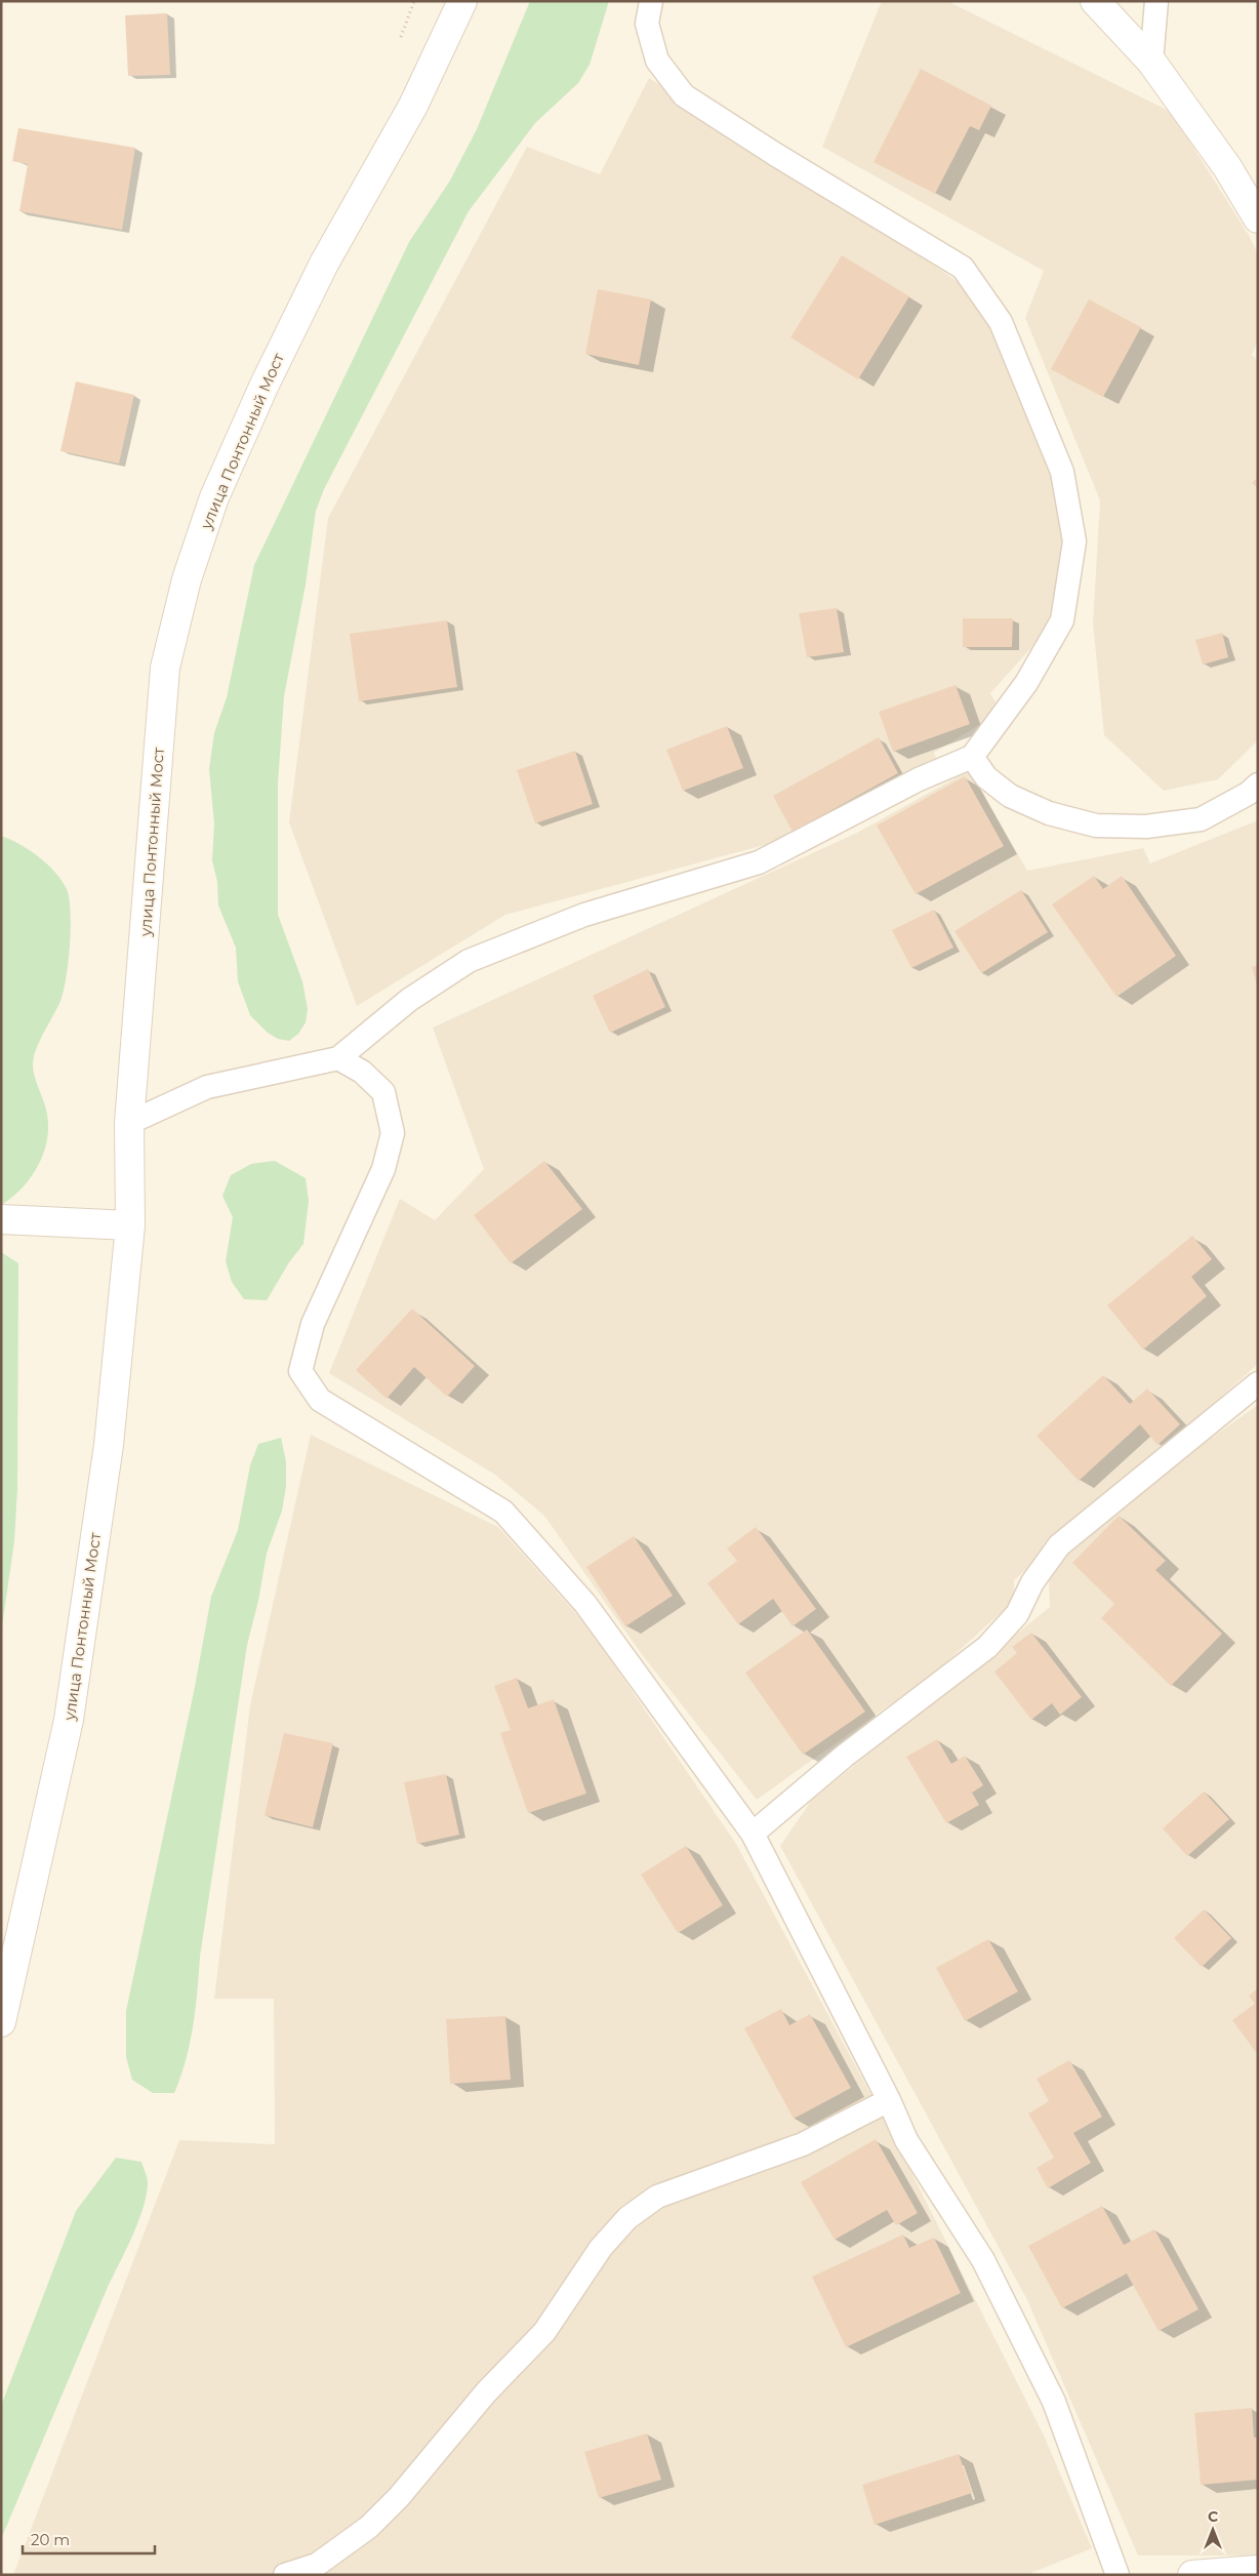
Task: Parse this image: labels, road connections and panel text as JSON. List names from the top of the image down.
{
  "streets": {
    "street": ["улица Понтонный Мост"]
  },
  "scale_bar": "20 m",
  "north": "top"
}
